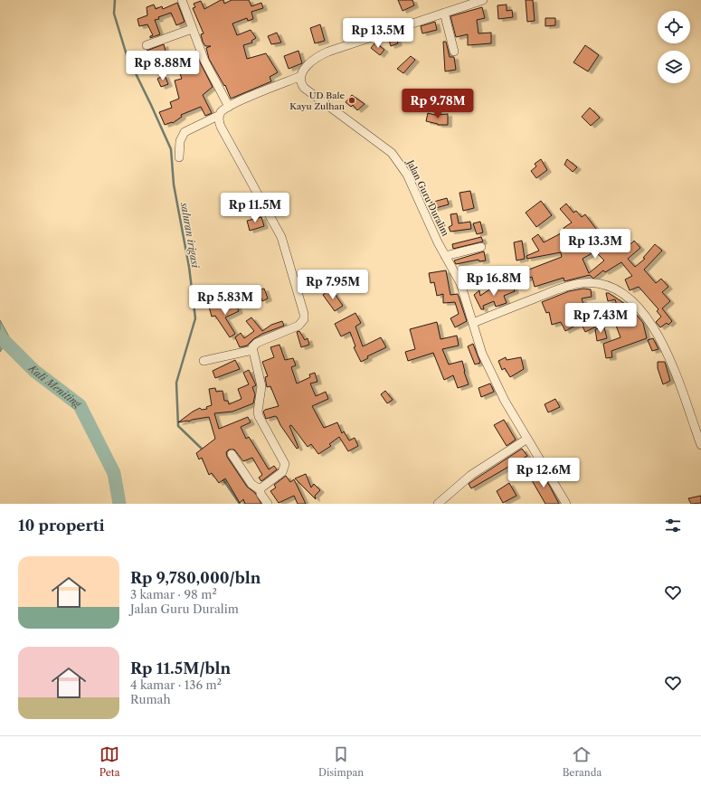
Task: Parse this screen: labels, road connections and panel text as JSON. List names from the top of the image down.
{
  "streets": {
    "street": ["Jalan Guru Duralim"]
  },
  "water": ["saluran irigasi", "Kali Meniting"],
  "places": ["UD Bale Kayu Zulhan"],
  "page": {
    "price": [
      "Rp 13.5M",
      "Rp 8.88M",
      "Rp 9.78M",
      "Rp 11.5M",
      "Rp 13.3M",
      "Rp 16.8M",
      "Rp 7.95M",
      "Rp 5.83M",
      "Rp 7.43M",
      "Rp 12.6M"
    ],
    "heading": "10 properti",
    "list": [
      {
        "name": "Rp 9,780,000/bln",
        "note": "3 kamar · 98 m² · Jalan Guru Duralim"
      },
      {
        "name": "Rp 11.5M/bln",
        "note": "4 kamar · 136 m² · Rumah"
      }
    ],
    "tabs": ["Peta", "Disimpan", "Beranda"]
  }
}
